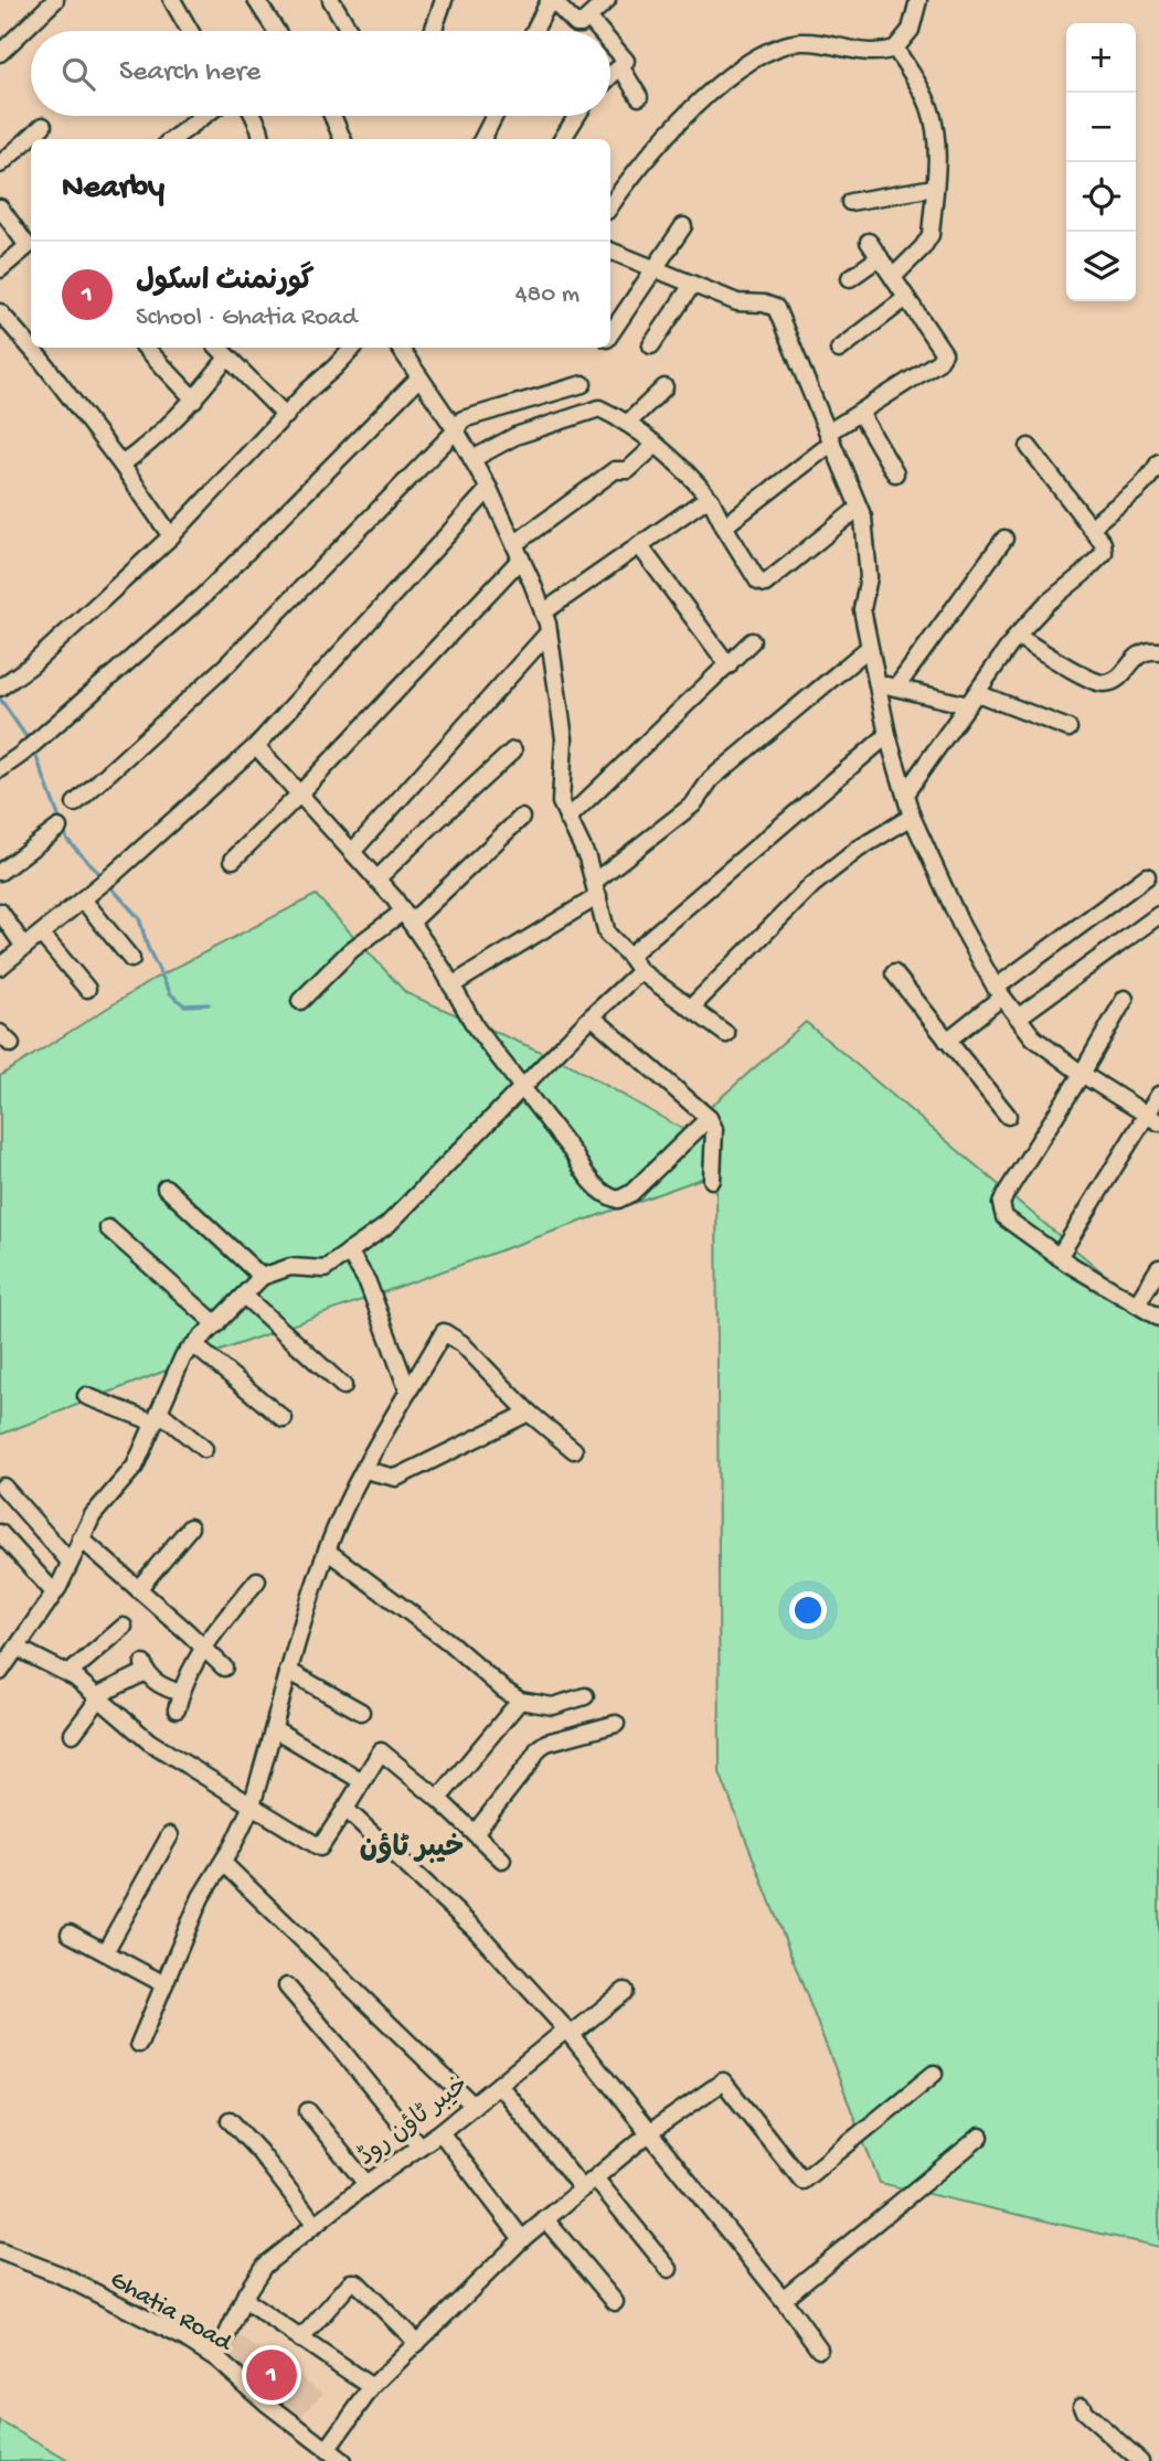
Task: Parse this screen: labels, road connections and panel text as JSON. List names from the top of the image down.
{
  "streets": {
    "street": ["خیبر ٹاؤن روڈ", "Ghatia Road"]
  },
  "crossings": [
    ["خیبر ٹاؤن روڈ", "Ghatia Road"]
  ],
  "districts": ["خیبر ٹاؤن"],
  "page": {
    "map_buttons": ["+", "−"],
    "search": "Search here",
    "heading": "Nearby",
    "list": [
      {
        "mark": "1",
        "name": "گورنمنٹ اسکول",
        "note": "School · Ghatia Road",
        "value": "480 m"
      }
    ],
    "pins": "1"
  }
}
